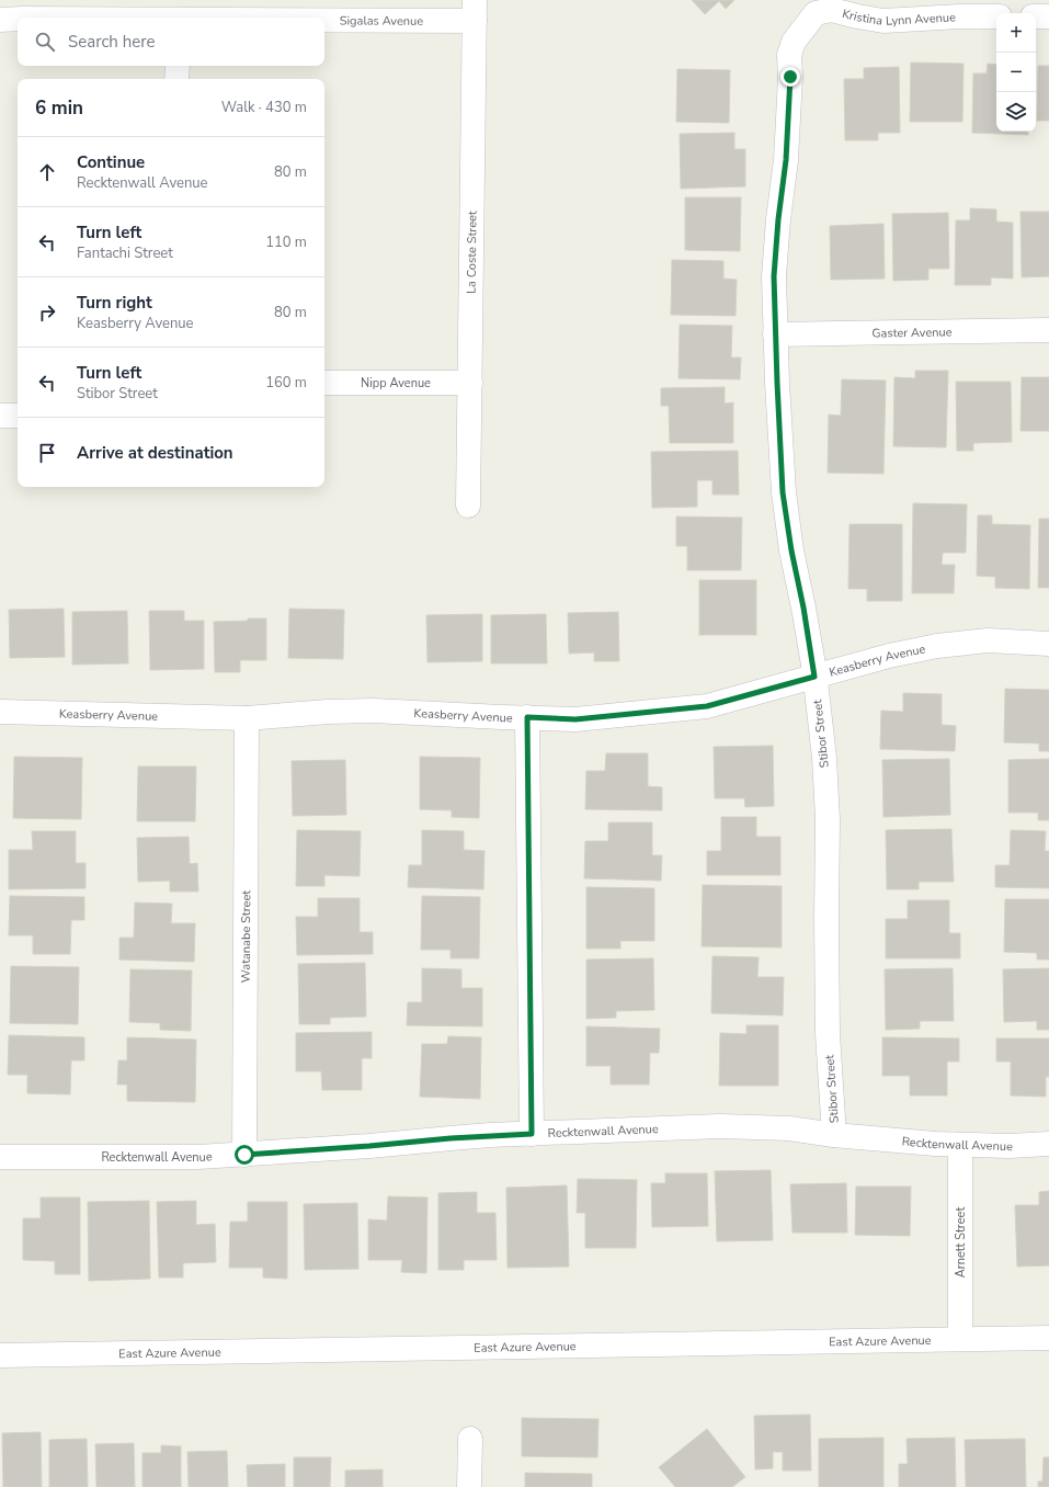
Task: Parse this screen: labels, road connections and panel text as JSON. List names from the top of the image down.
{
  "streets": {
    "street": [
      "Kristina Lynn Avenue",
      "Sigalas Avenue",
      "La Coste Street",
      "Gaster Avenue",
      "Nipp Avenue",
      "Keasberry Avenue",
      "Stibor Street",
      "Watanabe Street",
      "Recktenwall Avenue",
      "Arnett Street",
      "East Azure Avenue"
    ]
  },
  "crossings": [
    ["Kristina Lynn Avenue", "Stibor Street"],
    ["Sigalas Avenue", "La Coste Street"],
    ["La Coste Street", "Nipp Avenue"],
    ["Gaster Avenue", "Stibor Street"],
    ["Keasberry Avenue", "Stibor Street"],
    ["Keasberry Avenue", "Watanabe Street"],
    ["Stibor Street", "Recktenwall Avenue"],
    ["Watanabe Street", "Recktenwall Avenue"],
    ["Recktenwall Avenue", "Arnett Street"],
    ["Arnett Street", "East Azure Avenue"]
  ],
  "page": {
    "map_buttons": ["+", "−"],
    "search": "Search here",
    "heading": ["6 min", "Walk · 430 m"],
    "list": [
      ["Continue", "Recktenwall Avenue", "80 m"],
      ["Turn left", "Fantachi Street", "110 m"],
      ["Turn right", "Keasberry Avenue", "80 m"],
      ["Turn left", "Stibor Street", "160 m"],
      "Arrive at destination"
    ]
  }
}
